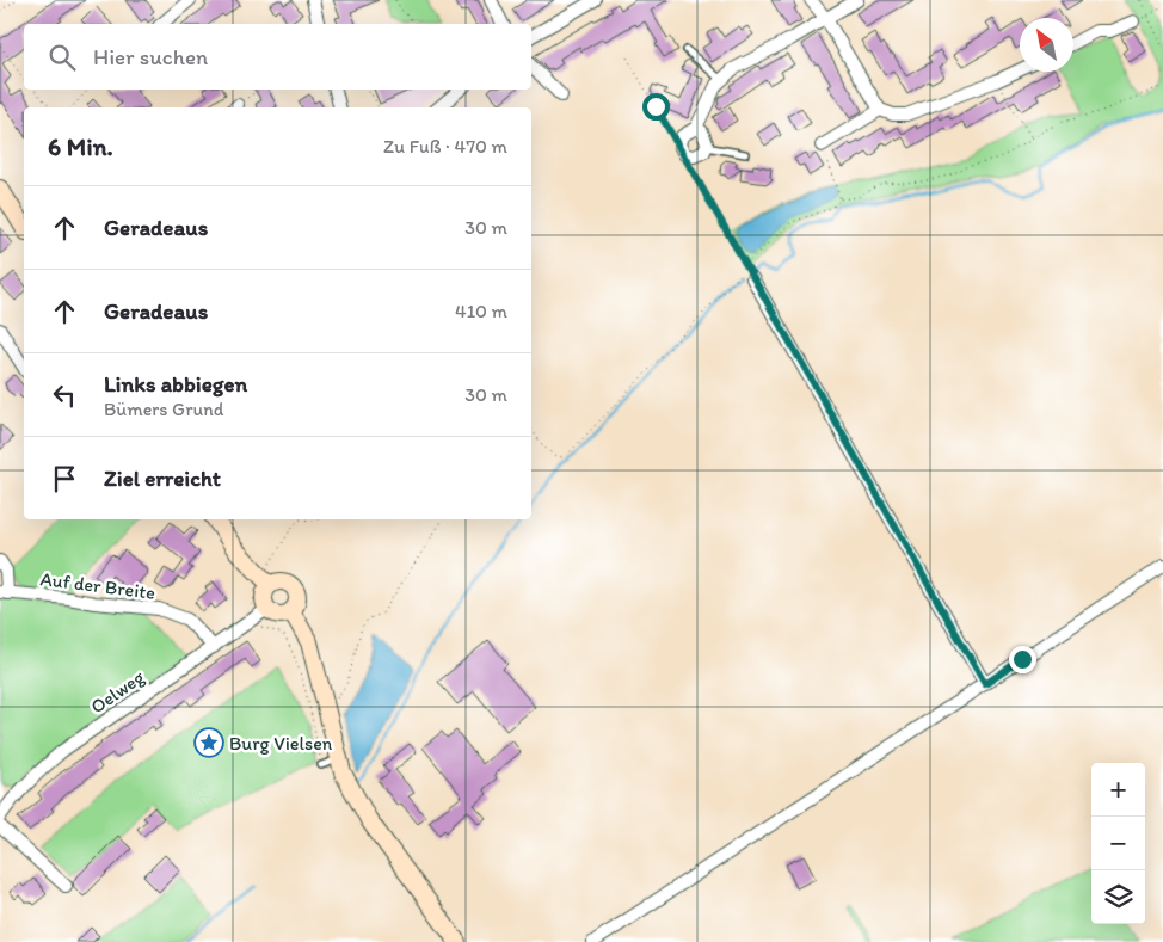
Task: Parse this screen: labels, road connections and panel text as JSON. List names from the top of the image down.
{
  "streets": {
    "street": ["Auf der Breite", "Oelweg"]
  },
  "crossings": [
    ["Auf der Breite", "Oelweg"]
  ],
  "places": {
    "place": ["Burg Vielsen"]
  },
  "north": "top left",
  "page": {
    "search": "Hier suchen",
    "heading": ["6 Min.", "Zu Fuß · 470 m"],
    "list": [
      ["Geradeaus", "30 m"],
      ["Geradeaus", "410 m"],
      ["Links abbiegen", "Bümers Grund", "30 m"],
      "Ziel erreicht"
    ],
    "map_buttons": ["+", "−"]
  }
}
